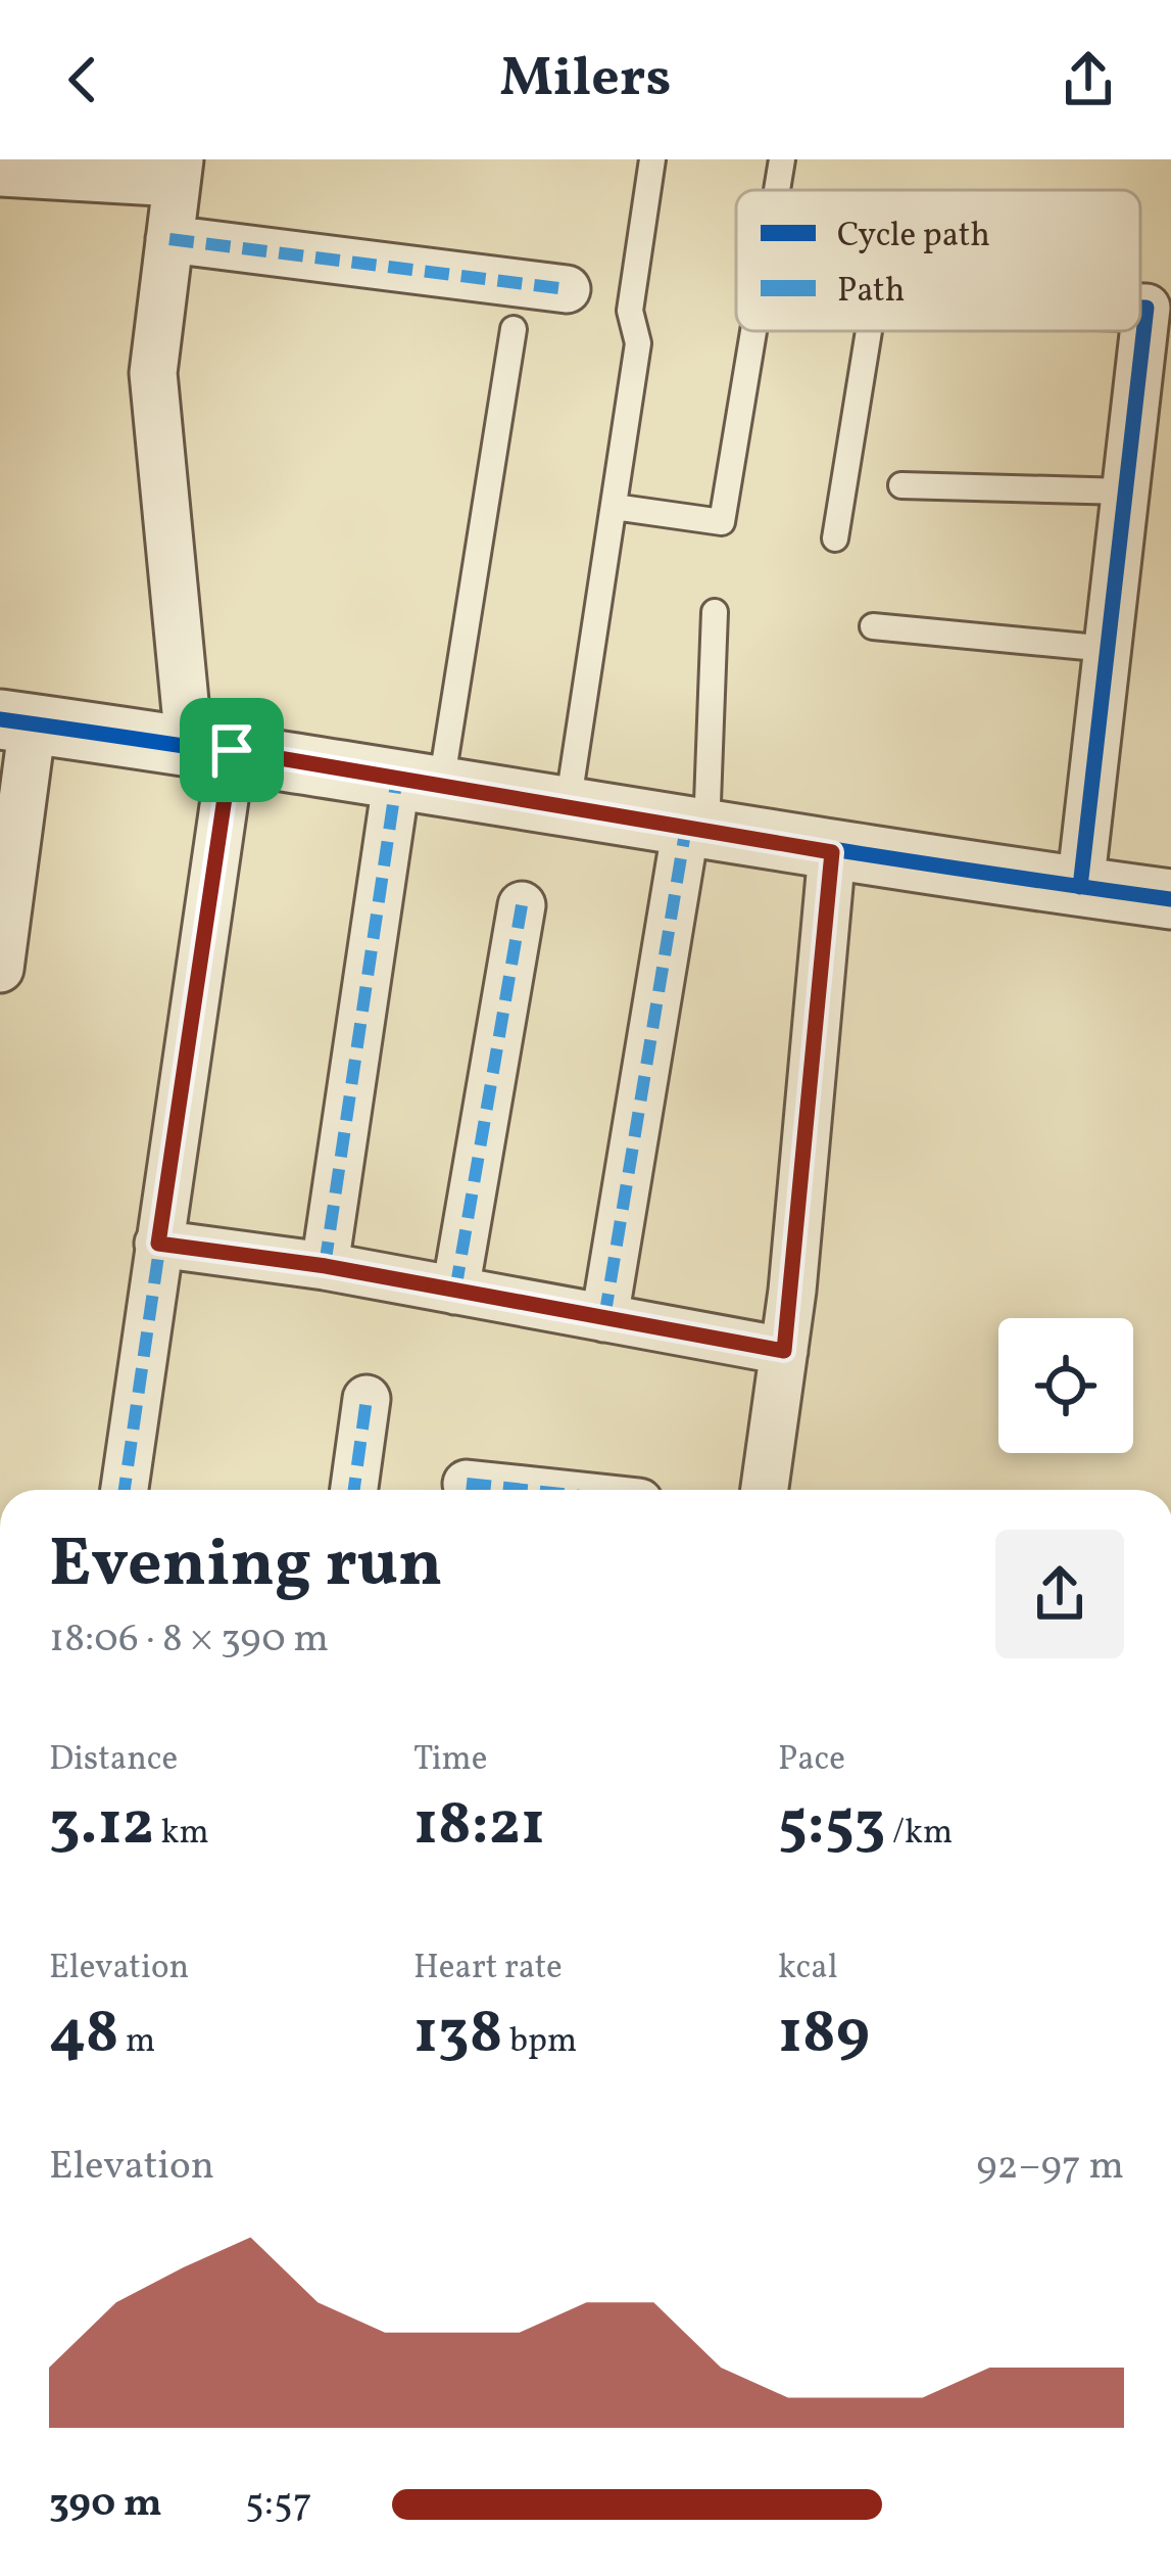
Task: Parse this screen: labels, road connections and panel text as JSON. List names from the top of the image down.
{
  "legend": ["Cycle path", "Path"],
  "page": {
    "header": "Milers",
    "heading": ["Evening run", "18:06 · 8 × 390 m"],
    "stats": [
      ["Distance", "3.12 km"],
      ["Time", "18:21"],
      ["Pace", "5:53 /km"],
      ["Elevation", "48 m"],
      ["Heart rate", "138 bpm"],
      ["kcal", "189"]
    ],
    "chart": ["Elevation", "92–97 m"],
    "list": [
      {
        "name": "390 m",
        "note": "5:57"
      }
    ]
  }
}
